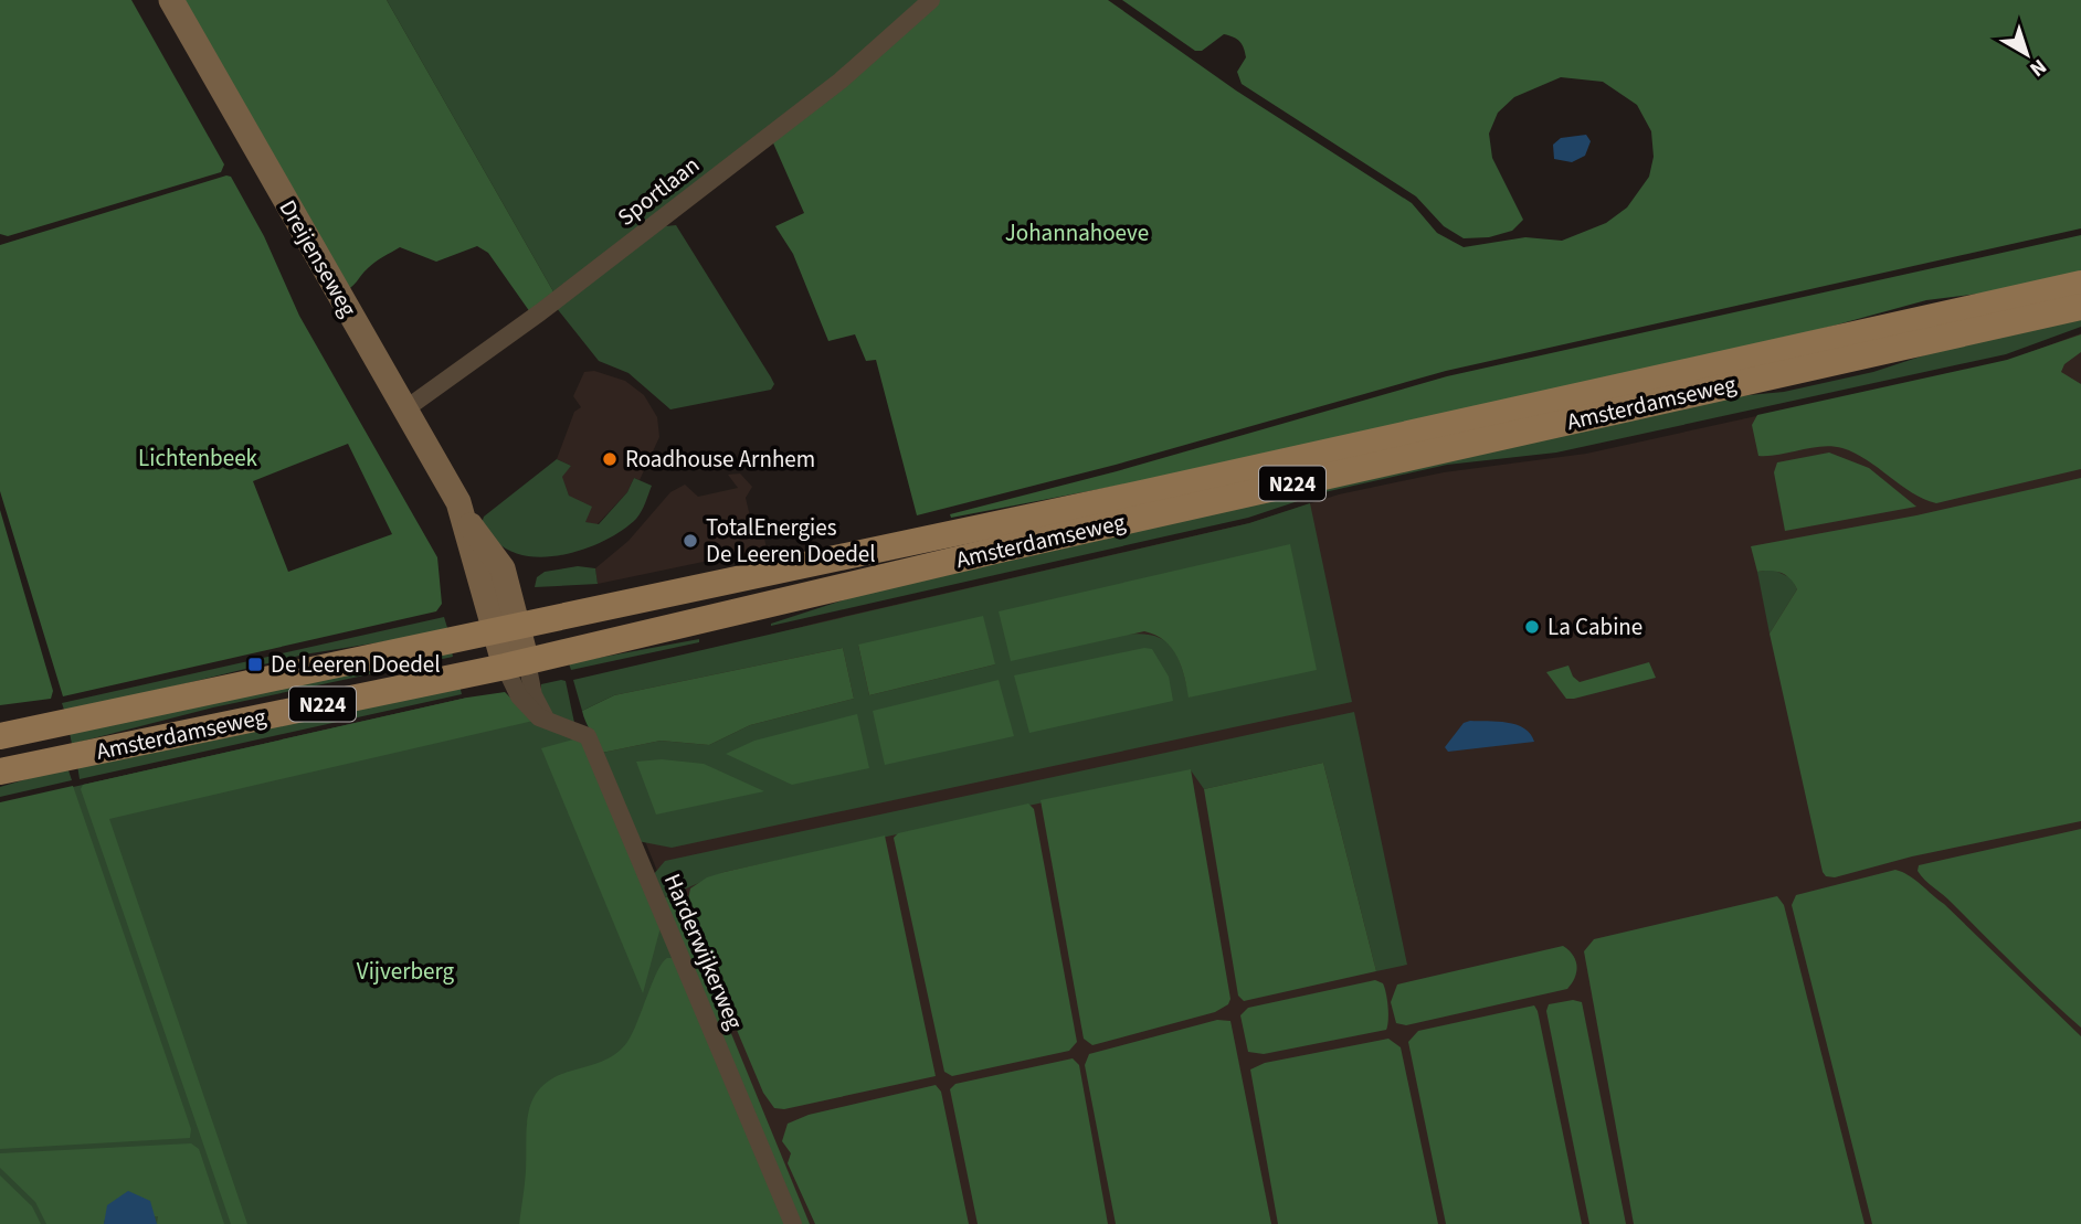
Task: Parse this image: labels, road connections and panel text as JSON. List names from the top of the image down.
{
  "streets": {
    "main road": ["Dreijenseweg", "Amsterdamseweg", "N224"],
    "street": ["Sportlaan", "Harderwijkerweg"]
  },
  "crossings": [
    ["Sportlaan", "Dreijenseweg"],
    ["Dreijenseweg", "Amsterdamseweg"],
    ["Dreijenseweg", "Harderwijkerweg"],
    ["Amsterdamseweg", "Harderwijkerweg"]
  ],
  "parks": ["Johannahoeve", "Lichtenbeek", "Vijverberg"],
  "places": {
    "other": ["Roadhouse Arnhem", "TotalEnergies De Leeren Doedel", "La Cabine"],
    "transit": ["De Leeren Doedel"]
  },
  "north": "bottom right"
}
